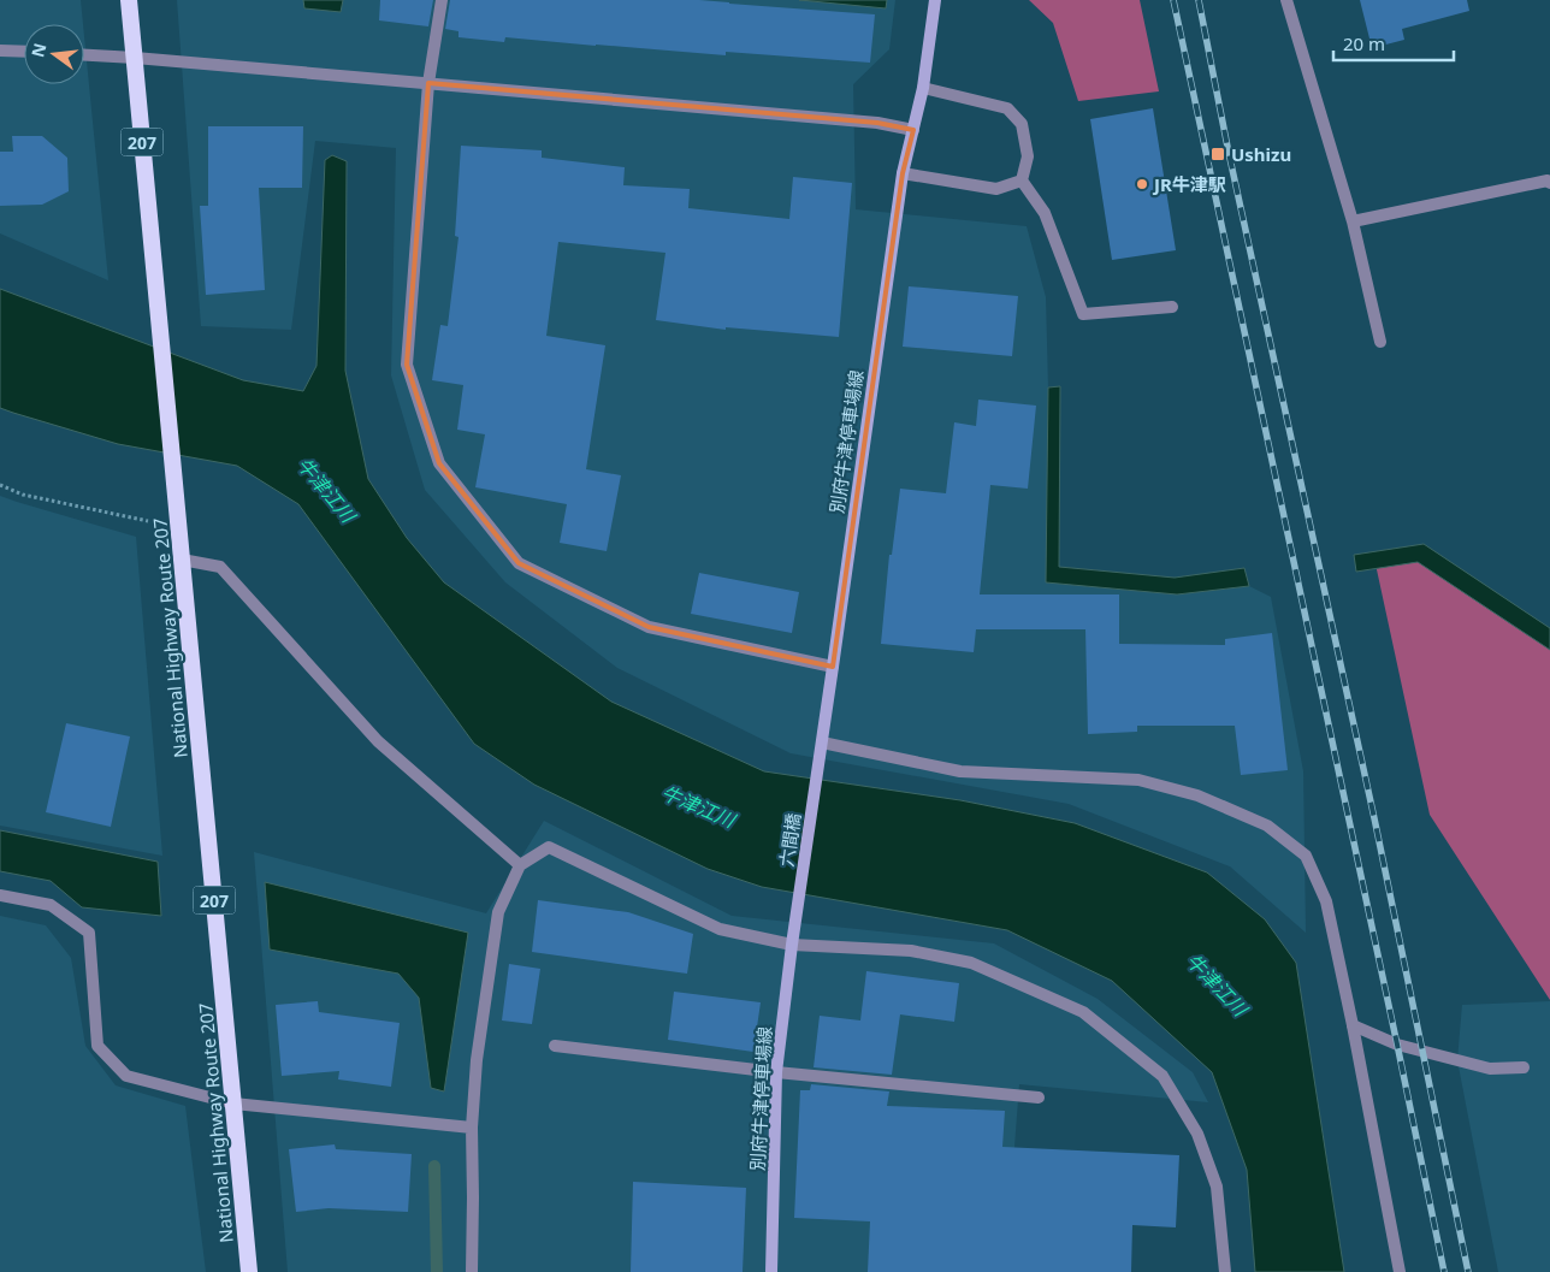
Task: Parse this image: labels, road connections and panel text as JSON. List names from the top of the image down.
{
  "streets": {
    "highway": ["207", "National Highway Route 207"],
    "main road": ["別府牛津停車場線", "六間橋"]
  },
  "crossings": [
    ["別府牛津停車場線", "六間橋"]
  ],
  "water": ["牛津江川"],
  "places": {
    "transit": ["Ushizu"],
    "other": ["JR牛津駅"]
  },
  "scale_bar": "20 m",
  "north": "left"
}
